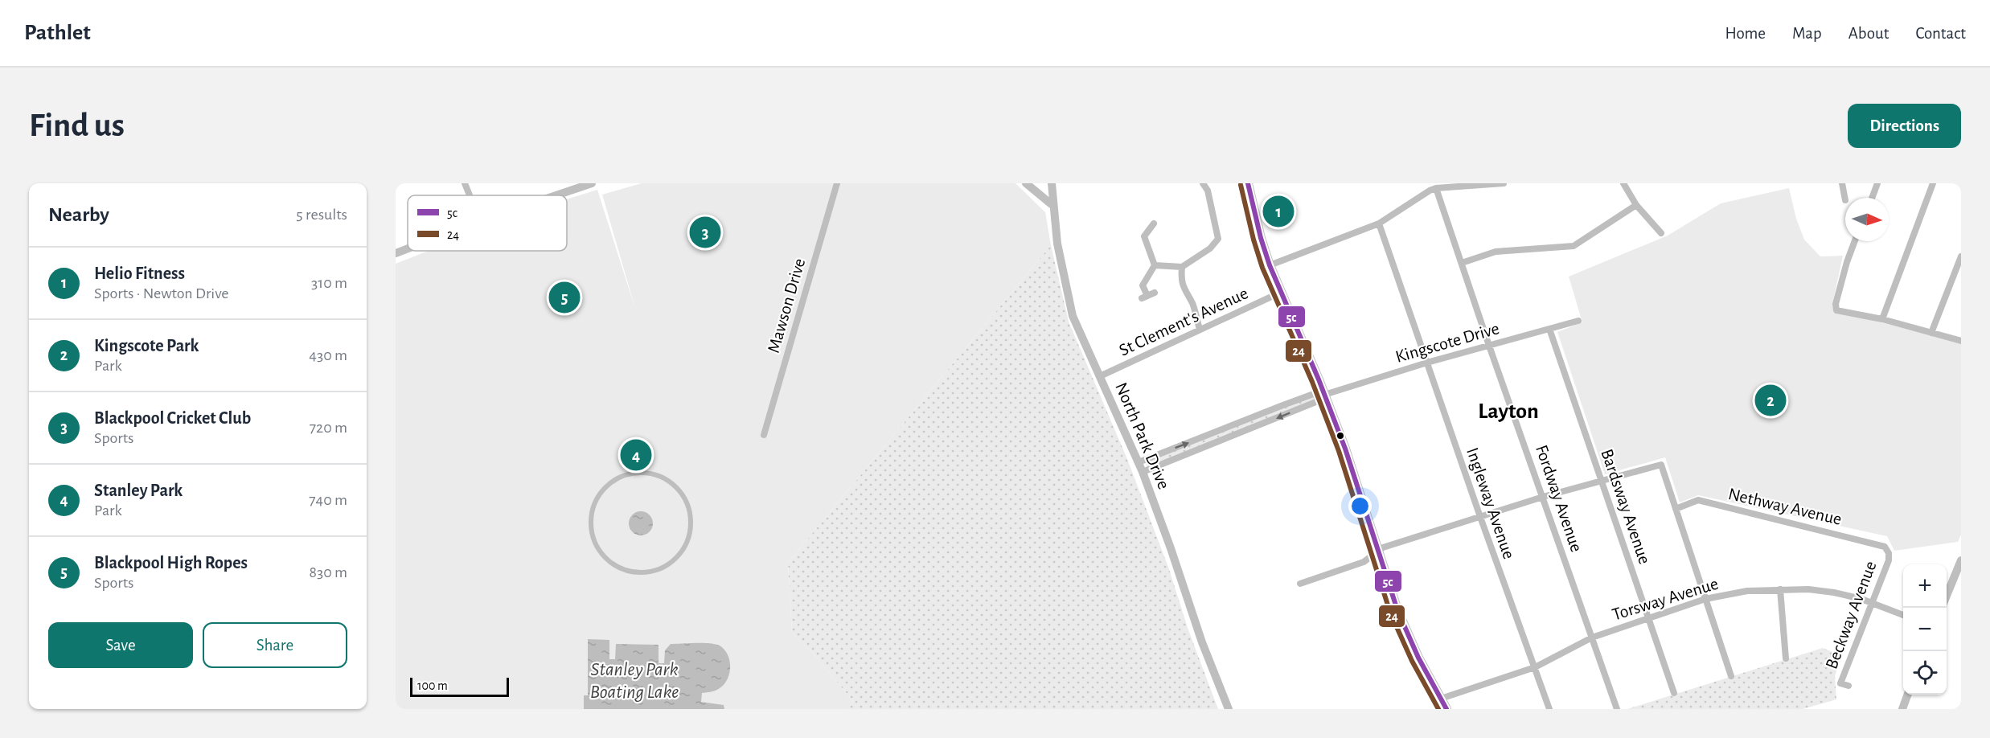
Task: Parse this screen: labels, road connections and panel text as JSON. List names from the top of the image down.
{
  "streets": {
    "street": [
      "Mawson Drive",
      "St Clement's Avenue",
      "Kingscote Drive",
      "North Park Drive",
      "Fordway Avenue",
      "Ingleway Avenue",
      "Bardsway Avenue",
      "Nethway Avenue",
      "Torsway Avenue",
      "Beckway Avenue"
    ]
  },
  "crossings": [
    ["St Clement's Avenue", "North Park Drive"],
    ["Kingscote Drive", "Fordway Avenue"],
    ["Kingscote Drive", "Ingleway Avenue"],
    ["Kingscote Drive", "Bardsway Avenue"],
    ["Fordway Avenue", "Torsway Avenue"],
    ["Ingleway Avenue", "Torsway Avenue"],
    ["Bardsway Avenue", "Torsway Avenue"],
    ["Nethway Avenue", "Beckway Avenue"],
    ["Torsway Avenue", "Beckway Avenue"]
  ],
  "districts": ["Layton"],
  "water": ["Stanley Park Boating Lake"],
  "lines": ["transit line 5c", "transit line 24"],
  "legend": ["5c", "24"],
  "scale_bar": "100 m",
  "north": "right",
  "page": {
    "header": "Pathlet",
    "nav": [
      "Home",
      "Map",
      "About",
      "Contact"
    ],
    "buttons": [
      "Directions",
      ["Save", "Share"]
    ],
    "title": "Find us",
    "heading": ["Nearby", "5 results"],
    "pins": [
      "1",
      "3",
      "5",
      "2",
      "4"
    ],
    "list": [
      {
        "mark": "1",
        "name": "Helio Fitness",
        "note": "Sports · Newton Drive",
        "value": "310 m"
      },
      {
        "mark": "2",
        "name": "Kingscote Park",
        "note": "Park",
        "value": "430 m"
      },
      {
        "mark": "3",
        "name": "Blackpool Cricket Club",
        "note": "Sports",
        "value": "720 m"
      },
      {
        "mark": "4",
        "name": "Stanley Park",
        "note": "Park",
        "value": "740 m"
      },
      {
        "mark": "5",
        "name": "Blackpool High Ropes",
        "note": "Sports",
        "value": "830 m"
      }
    ],
    "map_buttons": ["+", "−"],
    "scale": "100 m"
  }
}
